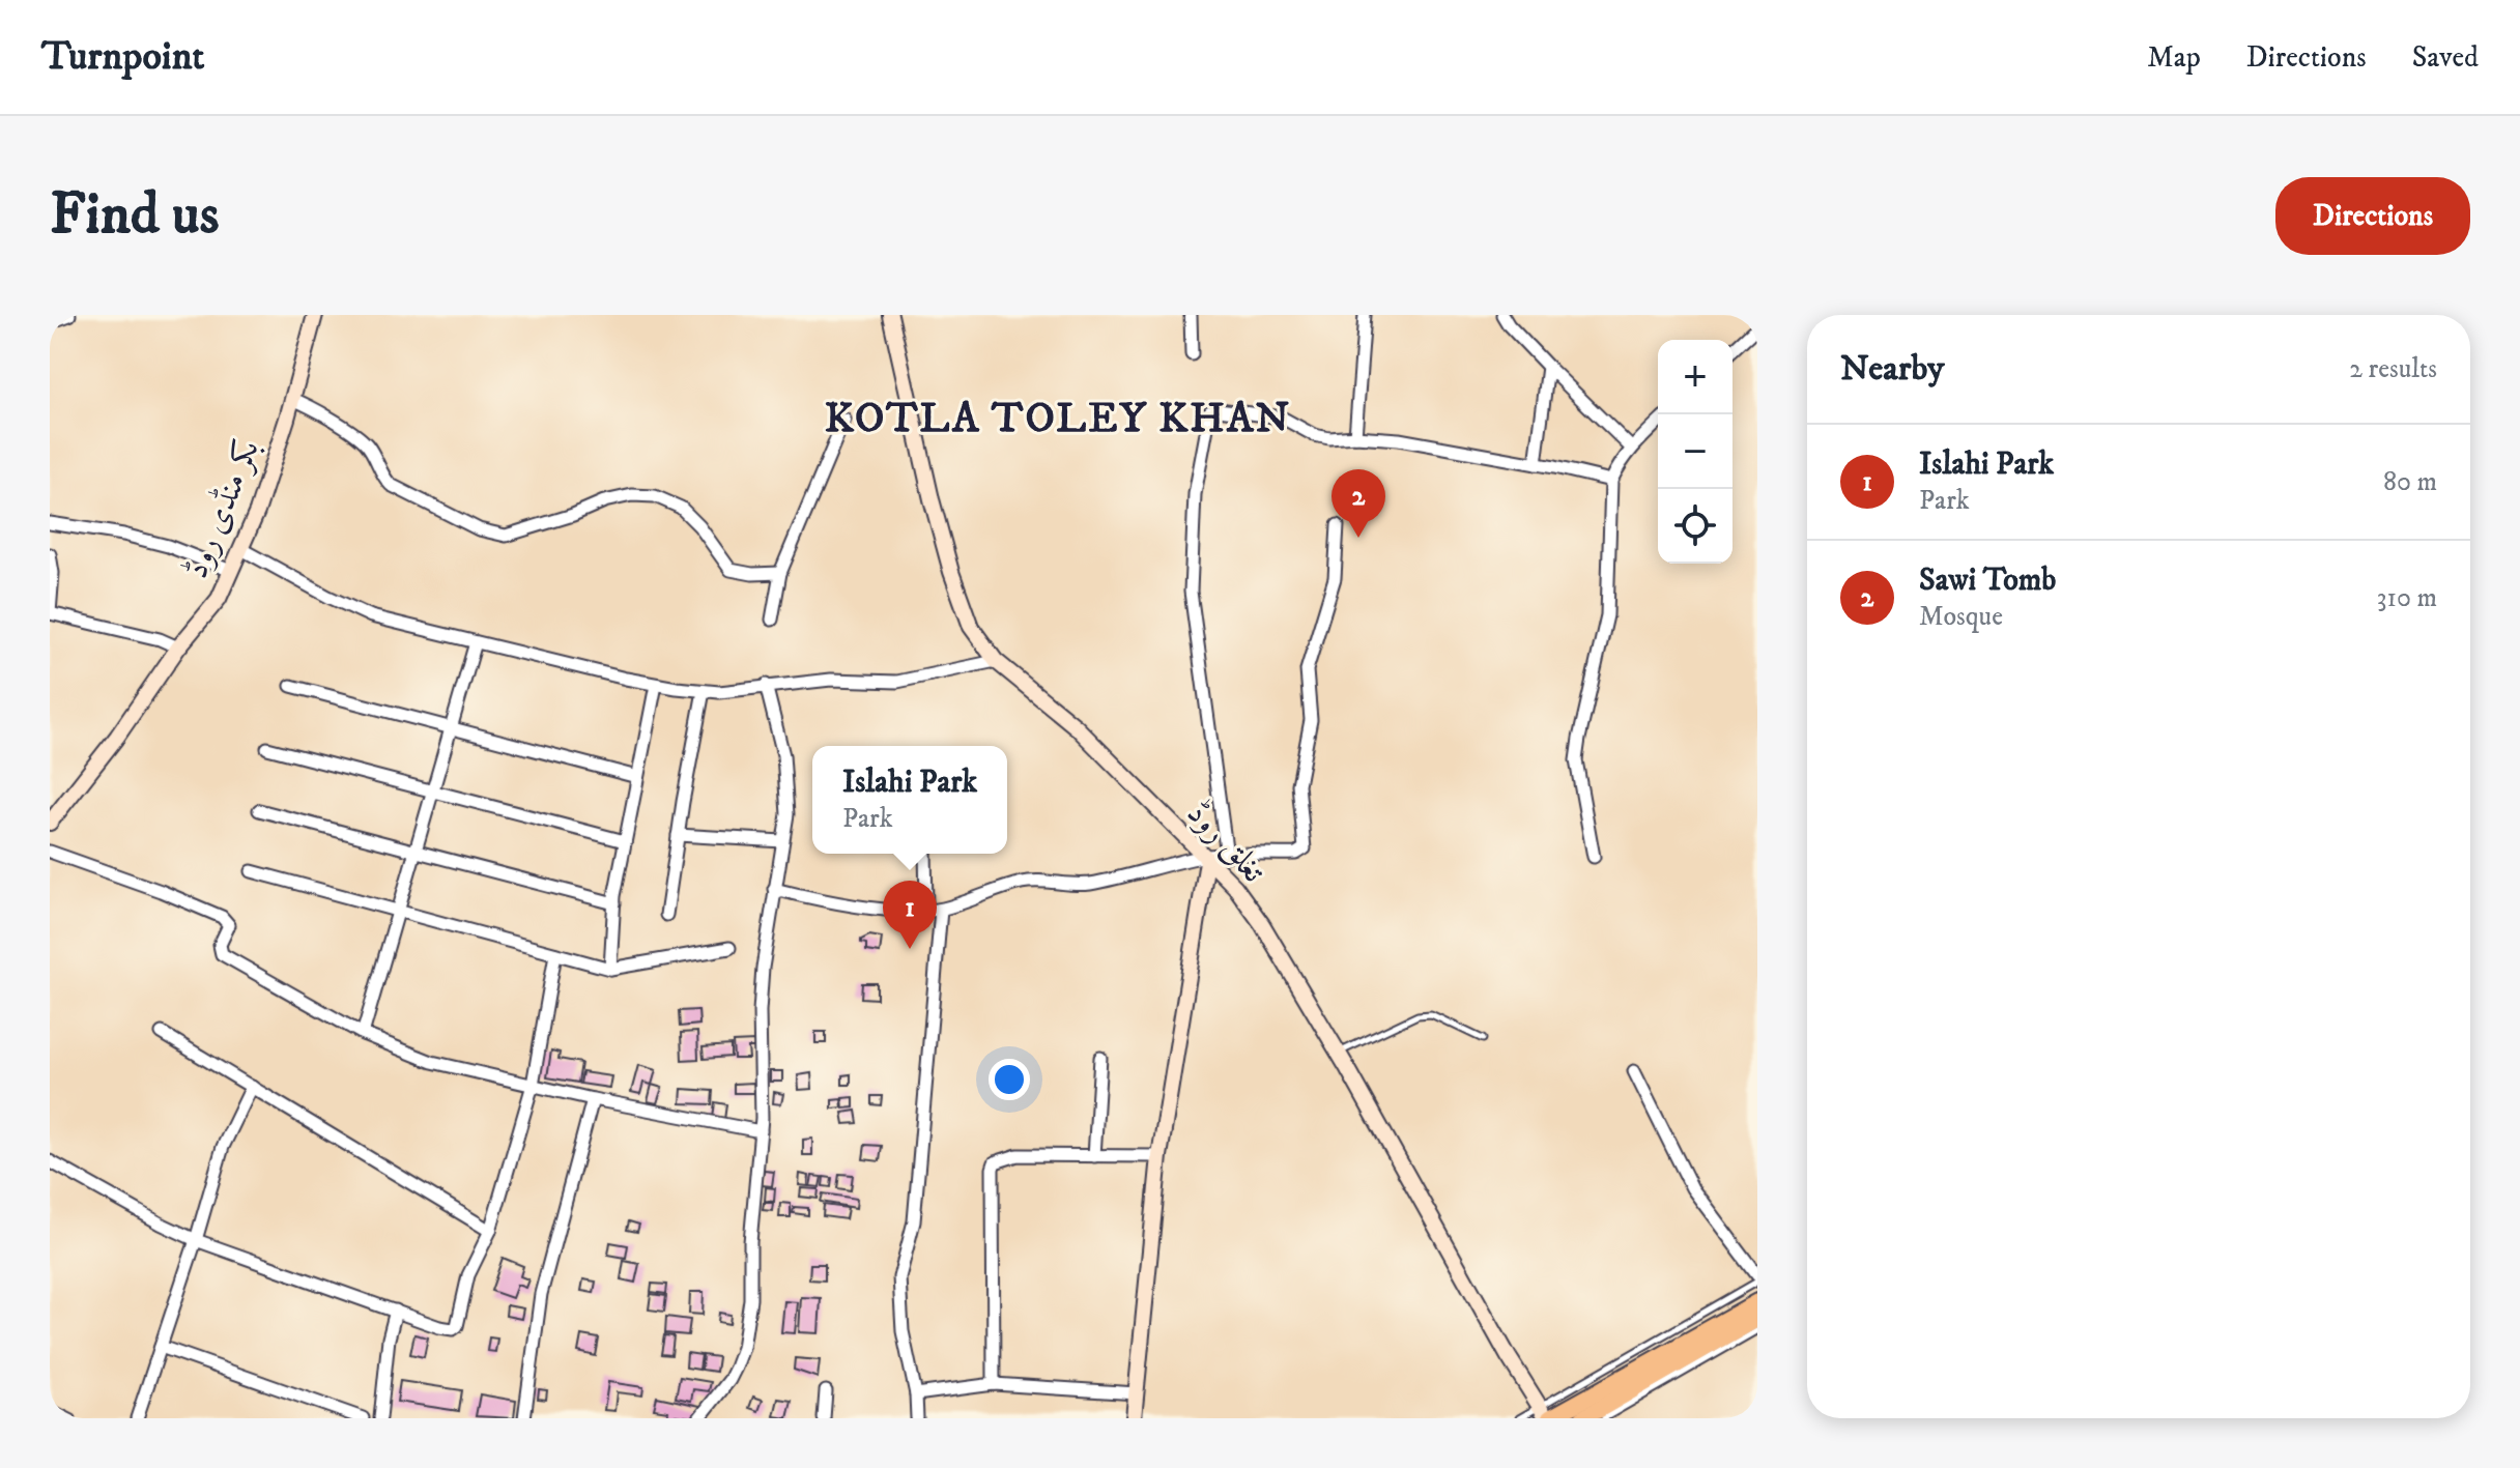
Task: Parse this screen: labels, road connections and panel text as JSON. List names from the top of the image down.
{
  "streets": {
    "street": ["بکر منڈی روڈ", "تغلق روڈ"]
  },
  "districts": ["KOTLA TOLEY KHAN"],
  "page": {
    "header": "Turnpoint",
    "nav": ["Map", "Directions", "Saved"],
    "buttons": "Directions",
    "title": "Find us",
    "heading": ["Nearby", "2 results"],
    "map_buttons": ["+", "−"],
    "list": [
      {
        "mark": "1",
        "name": "Islahi Park",
        "note": "Park",
        "value": "80 m"
      },
      {
        "mark": "2",
        "name": "Sawi Tomb",
        "note": "Mosque",
        "value": "310 m"
      }
    ],
    "pins": ["2", "1"],
    "popup": ["Islahi Park", "Park"]
  }
}
